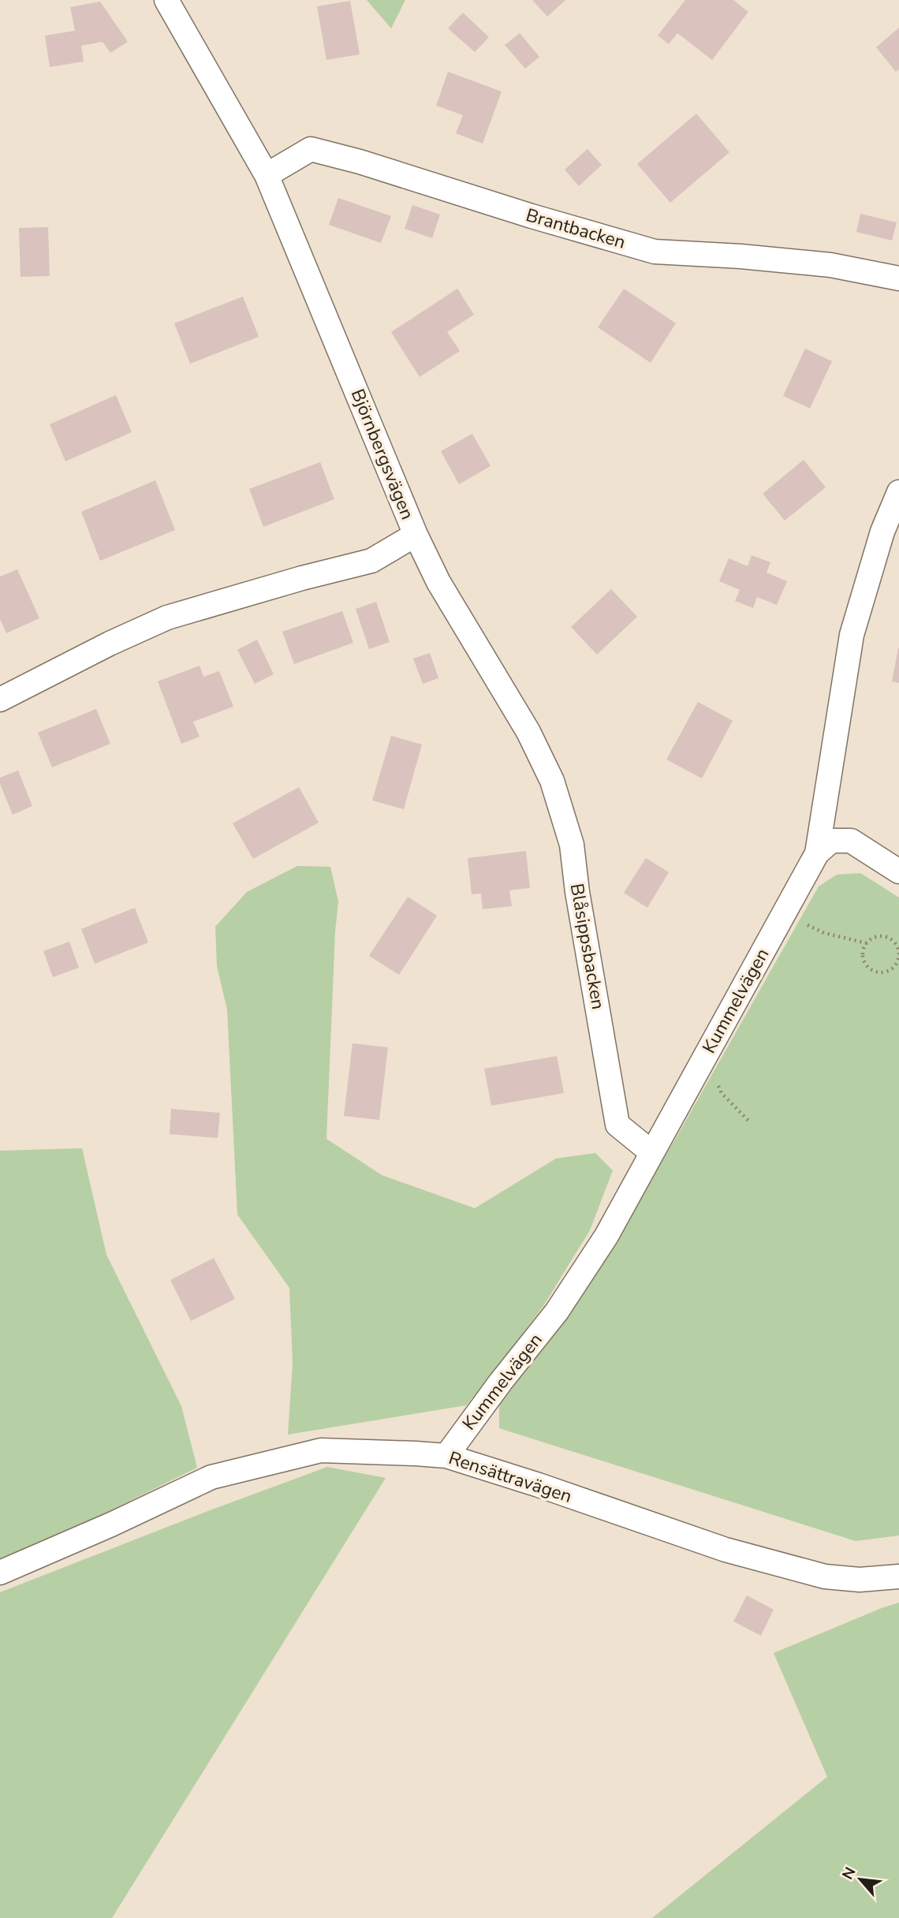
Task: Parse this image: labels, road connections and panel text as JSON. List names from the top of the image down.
{
  "streets": {
    "street": [
      "Brantbacken",
      "Björnbergsvägen",
      "Blåsippsbacken",
      "Kummelvägen",
      "Rensättravägen"
    ]
  },
  "crossings": [
    ["Brantbacken", "Björnbergsvägen"],
    ["Björnbergsvägen", "Blåsippsbacken"],
    ["Blåsippsbacken", "Kummelvägen"],
    ["Kummelvägen", "Rensättravägen"]
  ],
  "north": "top left"
}
